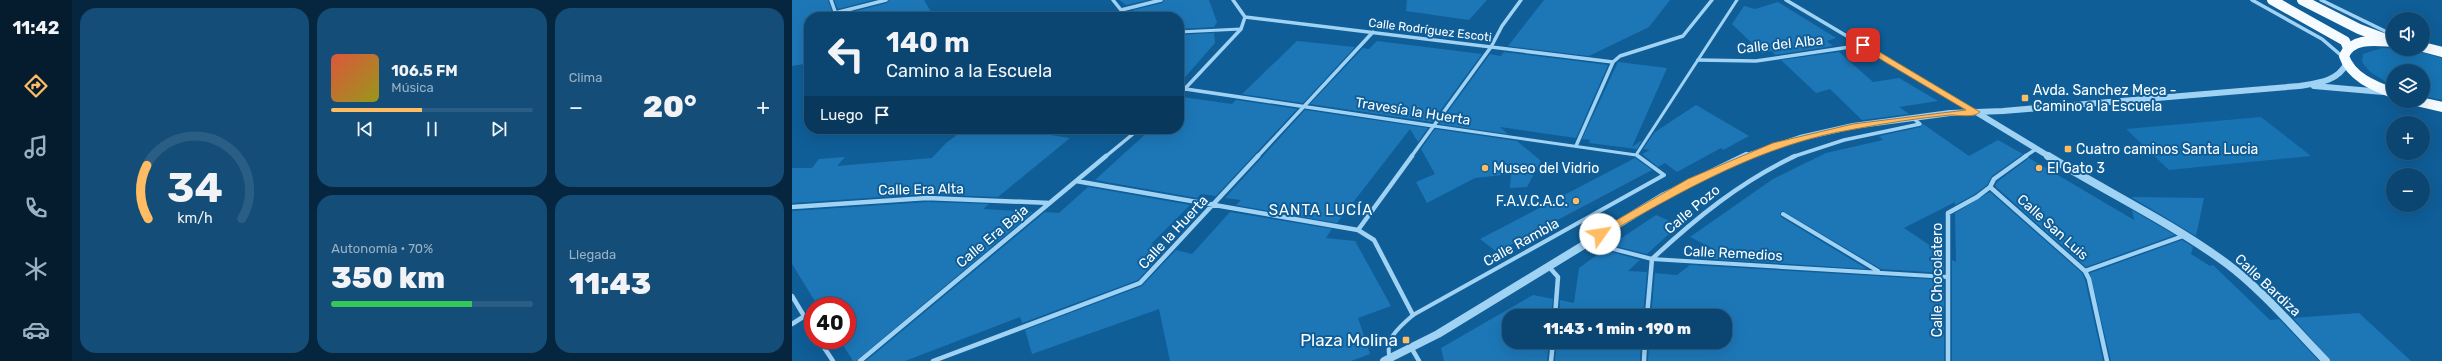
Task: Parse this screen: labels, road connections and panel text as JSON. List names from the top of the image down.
{
  "streets": {
    "street": [
      "Calle Rodríguez Escoti",
      "Calle del Alba",
      "Travesía la Huerta",
      "Calle Era Alta",
      "Calle Pozo",
      "Calle San Luis",
      "Calle la Huerta",
      "Calle Era Baja",
      "Calle Rambla",
      "Calle Remedios",
      "Calle Chocolatero",
      "Calle Bardiza"
    ]
  },
  "crossings": [
    ["Calle Rodríguez Escoti", "Calle la Huerta"],
    ["Travesía la Huerta", "Calle la Huerta"],
    ["Travesía la Huerta", "Calle Rambla"],
    ["Calle Era Alta", "Calle Era Baja"],
    ["Calle Pozo", "Calle Remedios"],
    ["Calle San Luis", "Calle Chocolatero"],
    ["Calle Remedios", "Calle Chocolatero"],
    ["Calle Chocolatero", "Calle Bardiza"]
  ],
  "districts": ["SANTA LUCÍA"],
  "places": {
    "transit": ["Avda. Sanchez Meca - Camino a la Escuela", "Cuatro caminos Santa Lucia", "Plaza Molina"],
    "other": ["Museo del Vidrio", "El Gato 3", "F.A.V.C.A.C."]
  },
  "page": {
    "tabs": "11:42",
    "tile": [
      "Clima",
      ["Autonomía · 70%", "350 km"],
      ["Llegada", "11:43"]
    ],
    "map_buttons": ["+", "−"],
    "turn": ["140 m", "Camino a la Escuela"],
    "song": ["106.5 FM", "Música"],
    "heat": ["−", "20°", "+"],
    "then": "Luego",
    "limit": "40",
    "trip": "11:43 · 1 min · 190 m",
    "gauge": ["34", "km/h"]
  }
}
